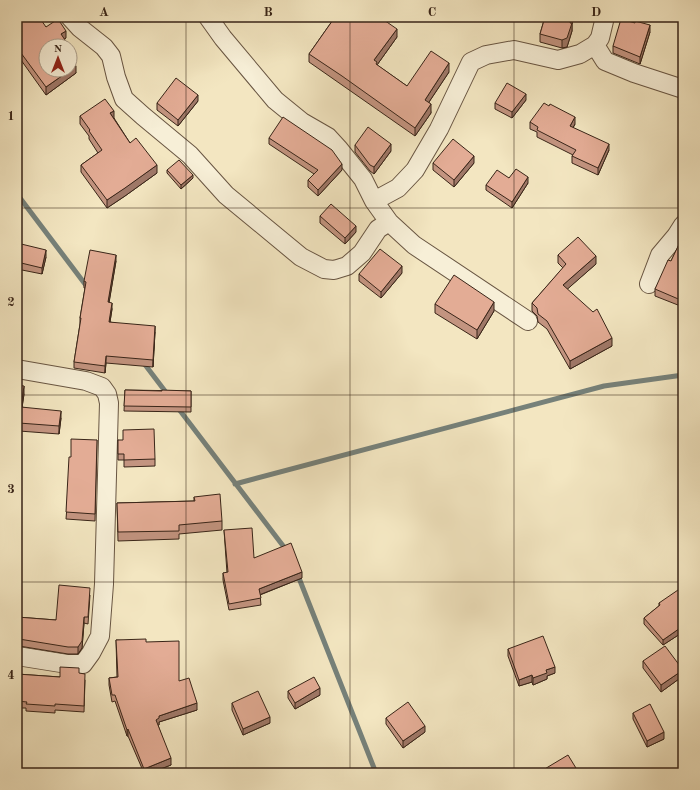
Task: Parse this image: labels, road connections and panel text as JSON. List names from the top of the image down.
{
  "north": "top",
  "grid": {
    "columns": [
      "A",
      "B",
      "C",
      "D"
    ],
    "rows": [
      "1",
      "2",
      "3",
      "4"
    ]
  }
}
